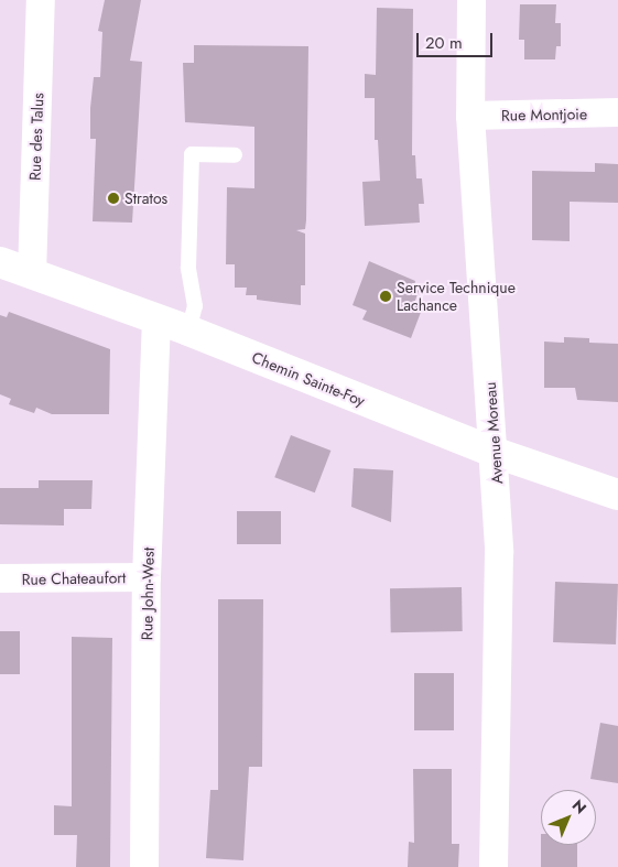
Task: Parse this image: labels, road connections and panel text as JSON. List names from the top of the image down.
{
  "streets": {
    "main road": ["Chemin Sainte-Foy"],
    "street": [
      "Rue Montjoie",
      "Rue des Talus",
      "Avenue Moreau",
      "Rue Chateaufort",
      "Rue John-West"
    ]
  },
  "crossings": [
    ["Rue Montjoie", "Avenue Moreau"],
    ["Rue des Talus", "Chemin Sainte-Foy"],
    ["Chemin Sainte-Foy", "Avenue Moreau"],
    ["Chemin Sainte-Foy", "Rue John-West"],
    ["Rue Chateaufort", "Rue John-West"]
  ],
  "places": ["Stratos", "Service Technique Lachance"],
  "scale_bar": "20 m",
  "north": "top right"
}
